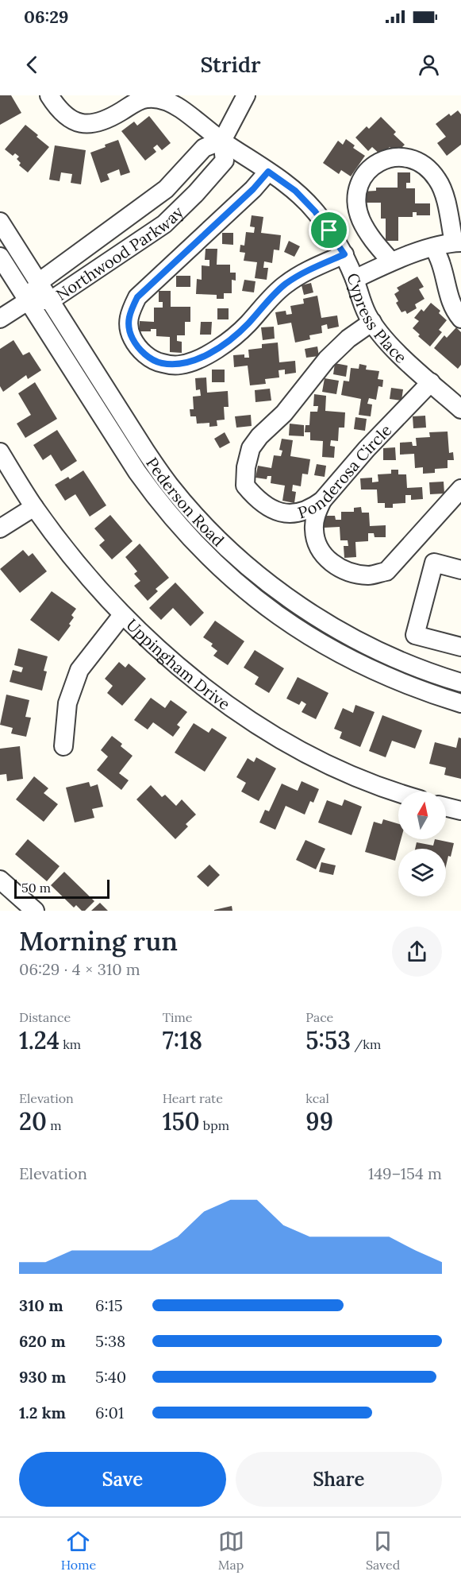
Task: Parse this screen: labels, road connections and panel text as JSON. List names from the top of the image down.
{
  "streets": {
    "street": [
      "Northwood Parkway",
      "Cypress Place",
      "Ponderosa Circle",
      "Pederson Road",
      "Uppingham Drive"
    ]
  },
  "crossings": [
    ["Northwood Parkway", "Cypress Place"],
    ["Northwood Parkway", "Pederson Road"],
    ["Cypress Place", "Ponderosa Circle"]
  ],
  "scale_bar": "50 m",
  "north": "top",
  "page": {
    "status": "06:29",
    "header": "Stridr",
    "scale": "50 m",
    "heading": ["Morning run", "06:29 · 4 × 310 m"],
    "stats": [
      ["Distance", "1.24 km"],
      ["Time", "7:18"],
      ["Pace", "5:53 /km"],
      ["Elevation", "20 m"],
      ["Heart rate", "150 bpm"],
      ["kcal", "99"]
    ],
    "chart": ["Elevation", "149–154 m"],
    "list": [
      {
        "name": "310 m",
        "note": "6:15"
      },
      {
        "name": "620 m",
        "note": "5:38"
      },
      {
        "name": "930 m",
        "note": "5:40"
      },
      {
        "name": "1.2 km",
        "note": "6:01"
      }
    ],
    "buttons": ["Save", "Share"],
    "tabs": ["Home", "Map", "Saved"]
  }
}
